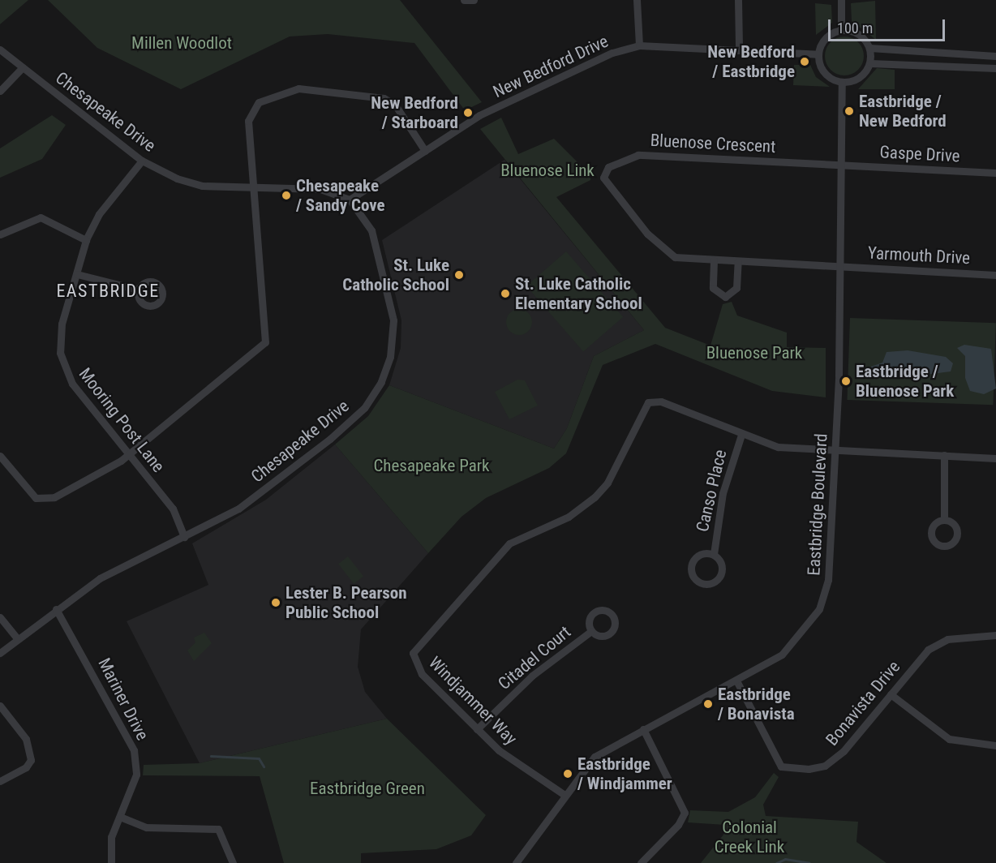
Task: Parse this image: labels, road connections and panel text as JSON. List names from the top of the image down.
{
  "streets": {
    "street": [
      "New Bedford Drive",
      "Chesapeake Drive",
      "Bluenose Crescent",
      "Gaspe Drive",
      "Yarmouth Drive",
      "Mooring Post Lane",
      "Canso Place",
      "Eastbridge Boulevard",
      "Citadel Court",
      "Mariner Drive",
      "Windjammer Way",
      "Bonavista Drive"
    ]
  },
  "crossings": [
    ["New Bedford Drive", "Chesapeake Drive"],
    ["New Bedford Drive", "Eastbridge Boulevard"],
    ["Chesapeake Drive", "Mooring Post Lane"],
    ["Chesapeake Drive", "Mariner Drive"],
    ["Bluenose Crescent", "Gaspe Drive"],
    ["Bluenose Crescent", "Yarmouth Drive"],
    ["Bluenose Crescent", "Eastbridge Boulevard"],
    ["Gaspe Drive", "Eastbridge Boulevard"],
    ["Yarmouth Drive", "Eastbridge Boulevard"],
    ["Canso Place", "Windjammer Way"],
    ["Eastbridge Boulevard", "Windjammer Way"],
    ["Eastbridge Boulevard", "Bonavista Drive"],
    ["Citadel Court", "Windjammer Way"]
  ],
  "districts": ["EASTBRIDGE"],
  "parks": [
    "Millen Woodlot",
    "Bluenose Link",
    "Bluenose Park",
    "Chesapeake Park",
    "Eastbridge Green",
    "Colonial Creek Link"
  ],
  "places": [
    "New Bedford / Eastbridge",
    "Eastbridge / New Bedford",
    "New Bedford / Starboard",
    "Chesapeake / Sandy Cove",
    "St. Luke Catholic School",
    "St. Luke Catholic Elementary School",
    "Eastbridge / Bluenose Park",
    "Lester B. Pearson Public School",
    "Eastbridge / Bonavista",
    "Eastbridge / Windjammer"
  ],
  "scale_bar": "100 m"
}
